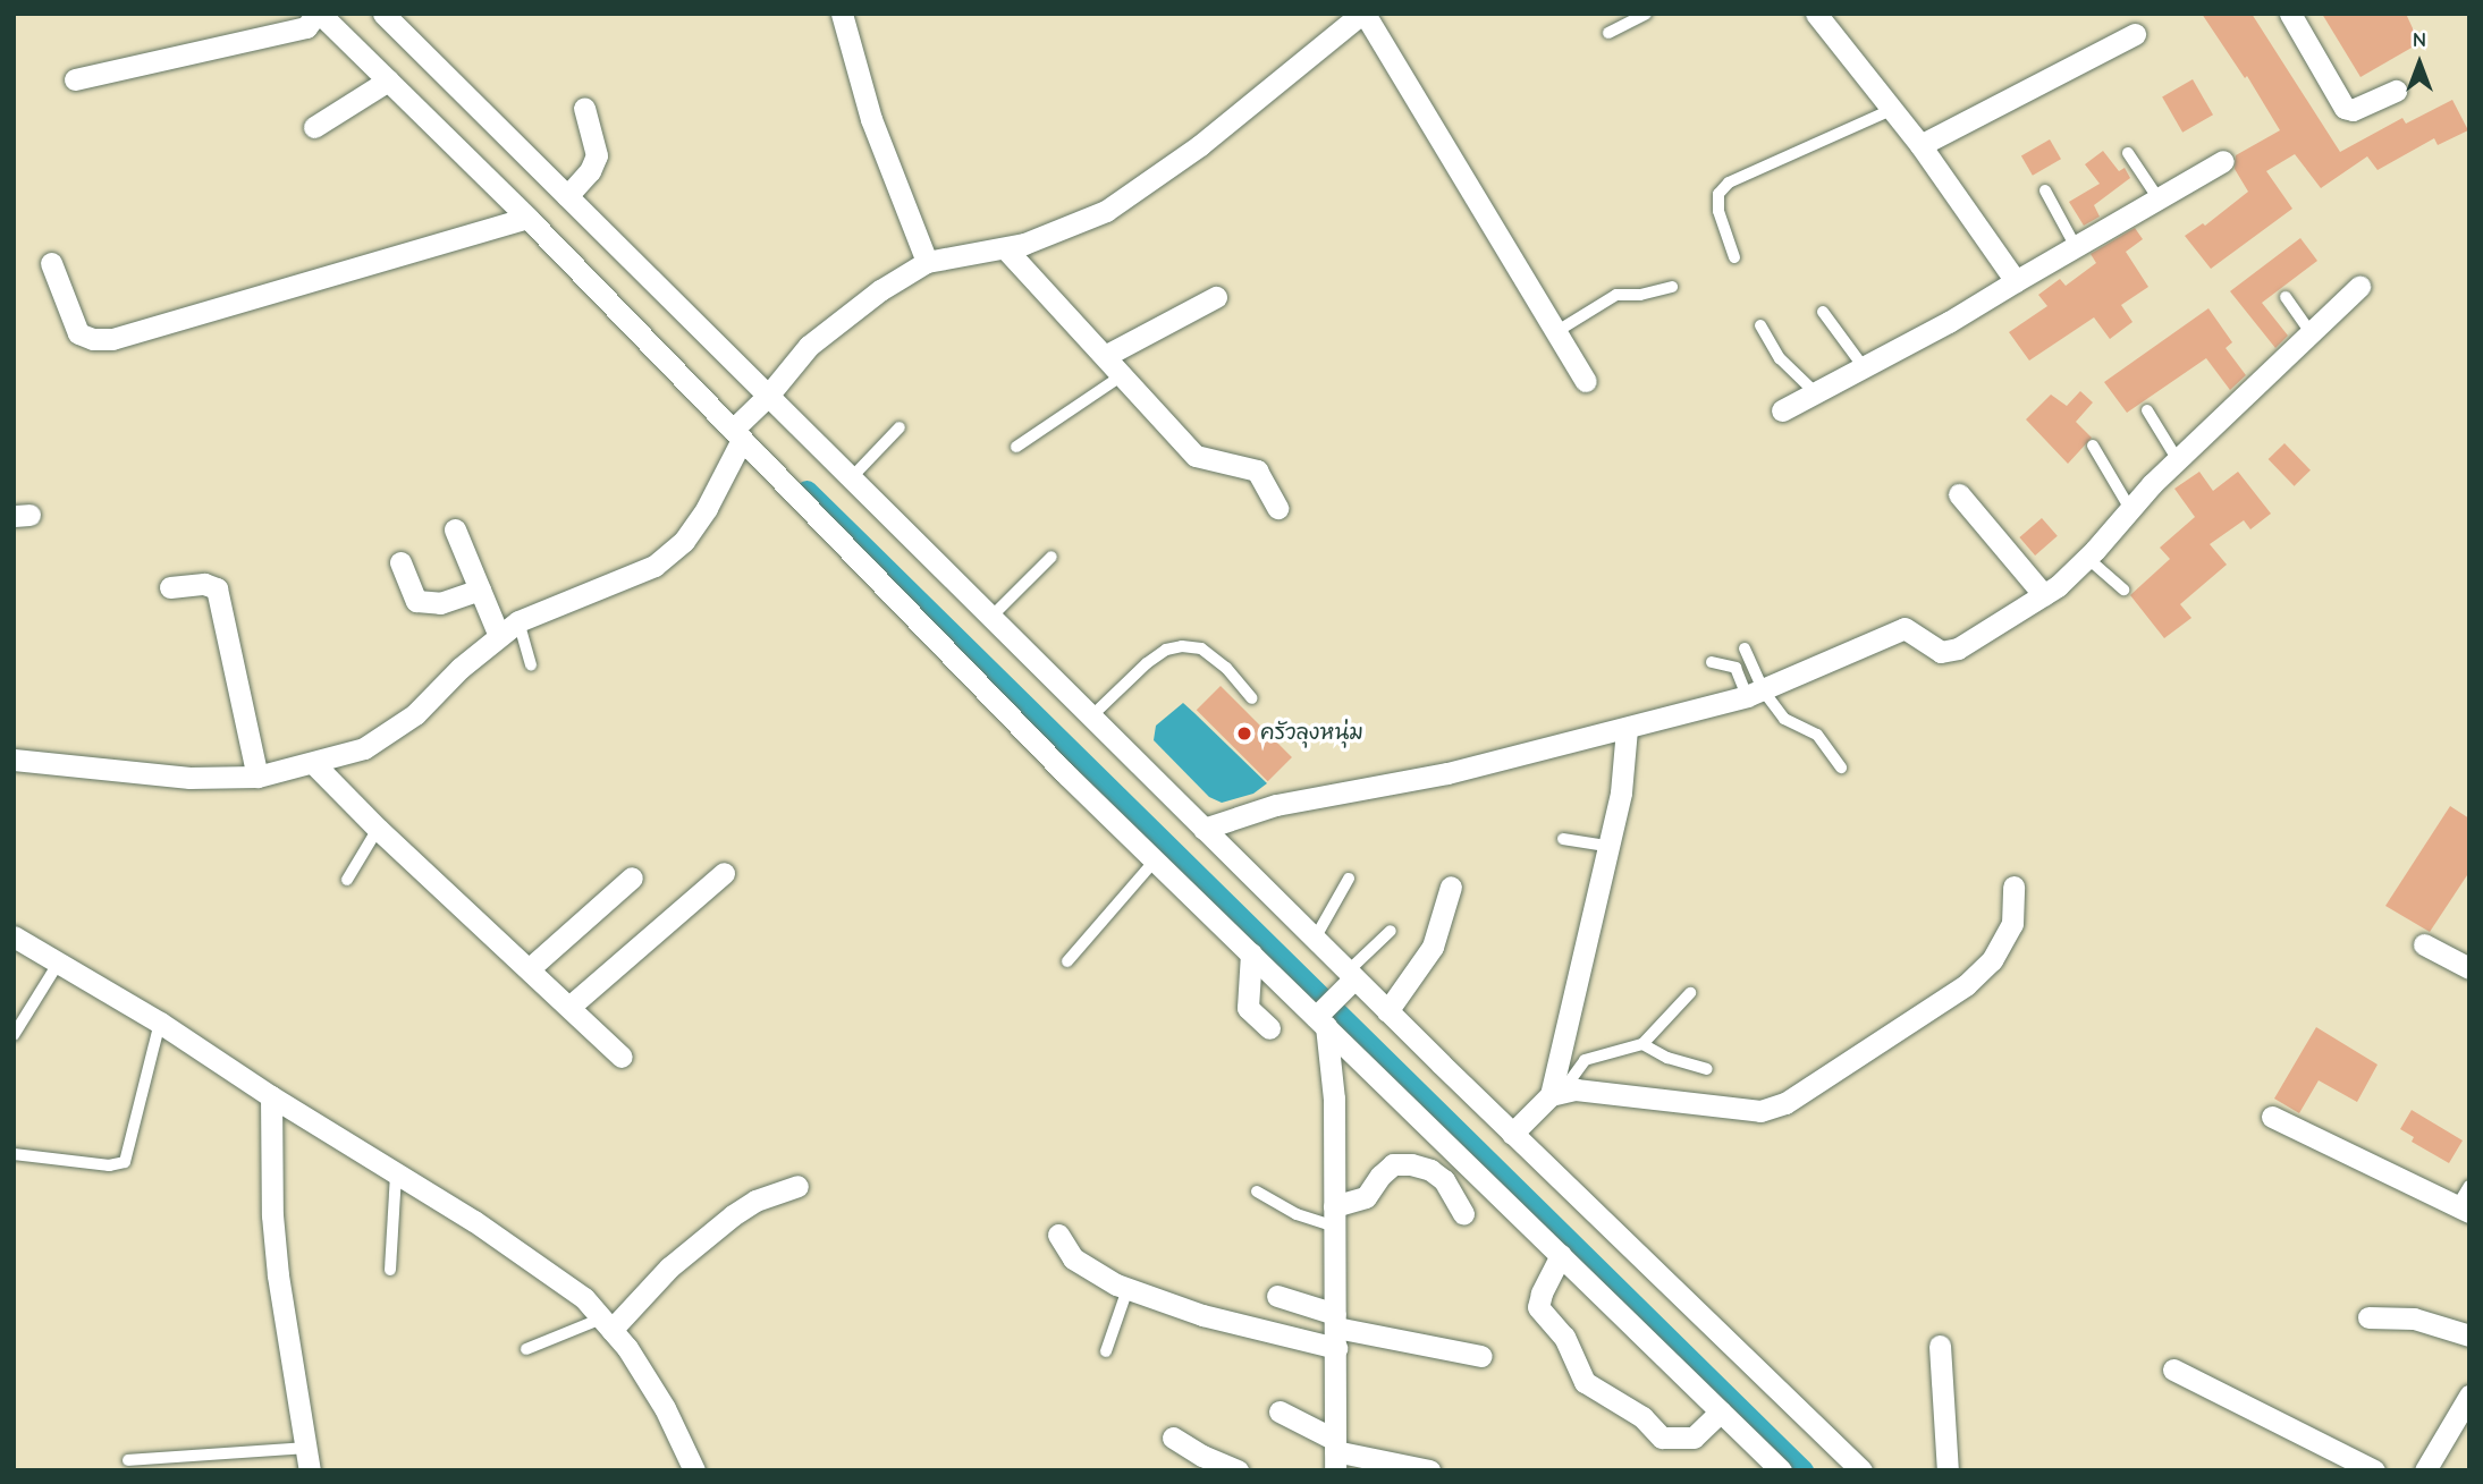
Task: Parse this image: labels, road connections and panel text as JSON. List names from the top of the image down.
{
  "places": ["ครัวลุงหนุ่ม"],
  "north": "top"
}
